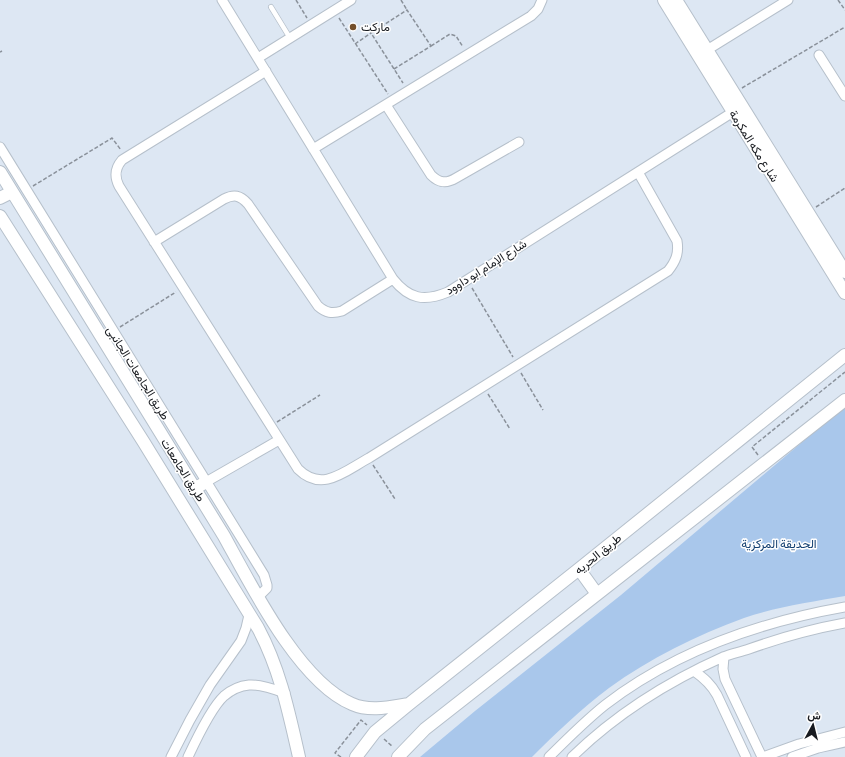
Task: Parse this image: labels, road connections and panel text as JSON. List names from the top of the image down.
{
  "streets": {
    "main road": ["شارع مكه المكرمة", "طريق الجامعات", "طريق الحريه"],
    "street": ["شارع الإمام ابو داوود", "طريق الجامعات الجانبى"]
  },
  "crossings": [
    ["شارع مكه المكرمة", "شارع الإمام ابو داوود"],
    ["طريق الجامعات الجانبى", "طريق الجامعات"],
    ["طريق الجامعات", "طريق الحريه"]
  ],
  "parks": ["الحديقة المركزية"],
  "places": ["ماركت"],
  "north": "top"
}
